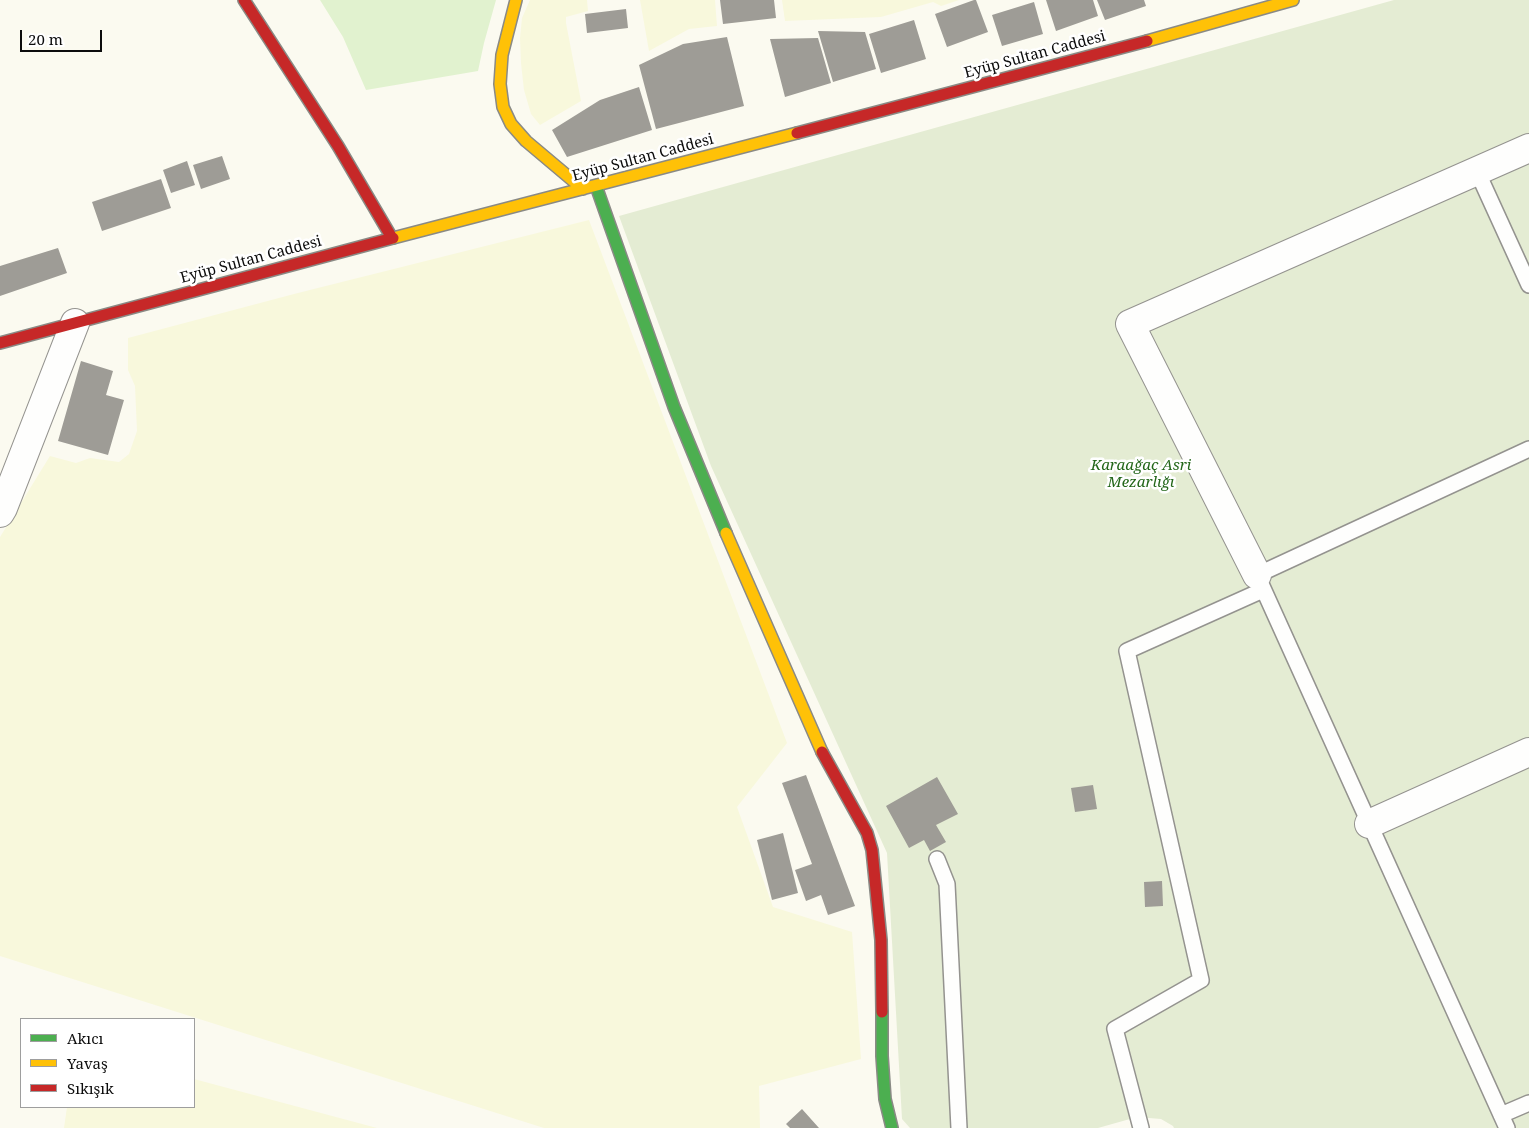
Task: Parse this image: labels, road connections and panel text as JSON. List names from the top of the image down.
{
  "streets": {
    "street": ["Eyüp Sultan Caddesi"]
  },
  "parks": ["Karaağaç Asri Mezarlığı"],
  "legend": ["Akıcı", "Yavaş", "Sıkışık"],
  "scale_bar": "20 m"
}
